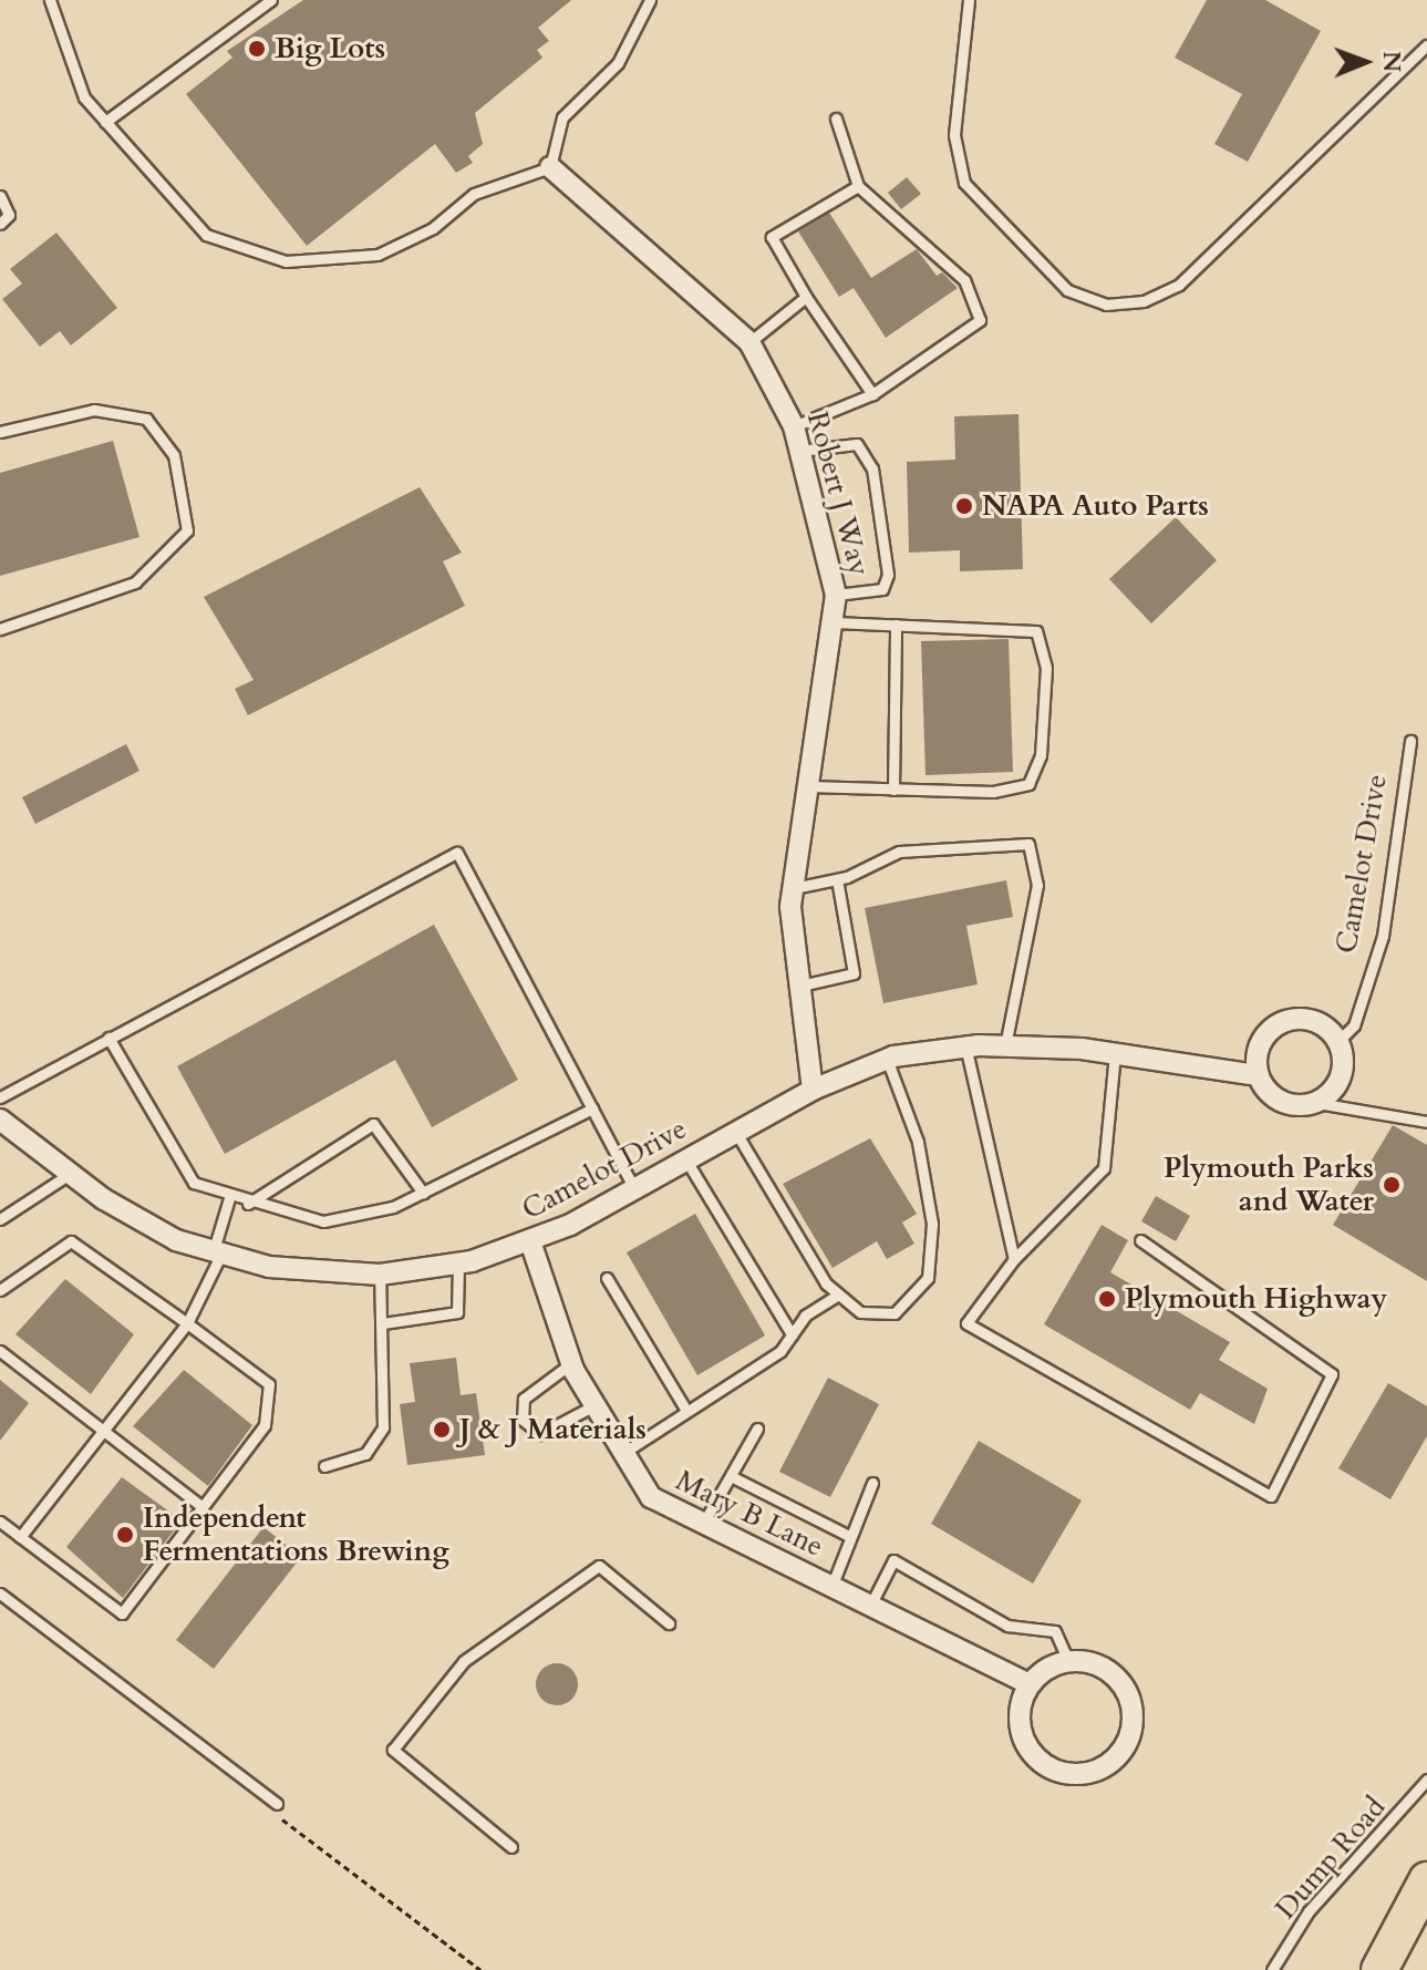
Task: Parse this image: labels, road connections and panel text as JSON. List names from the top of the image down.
{
  "streets": {
    "street": ["Robert J Way", "Camelot Drive", "Mary B Lane"],
    "lane": ["Dump Road"]
  },
  "crossings": [
    ["Robert J Way", "Camelot Drive"],
    ["Camelot Drive", "Mary B Lane"]
  ],
  "places": [
    "Big Lots",
    "NAPA Auto Parts",
    "Plymouth Parks and Water",
    "Plymouth Highway",
    "J & J Materials",
    "Independent Fermentations Brewing"
  ],
  "north": "right"
}
